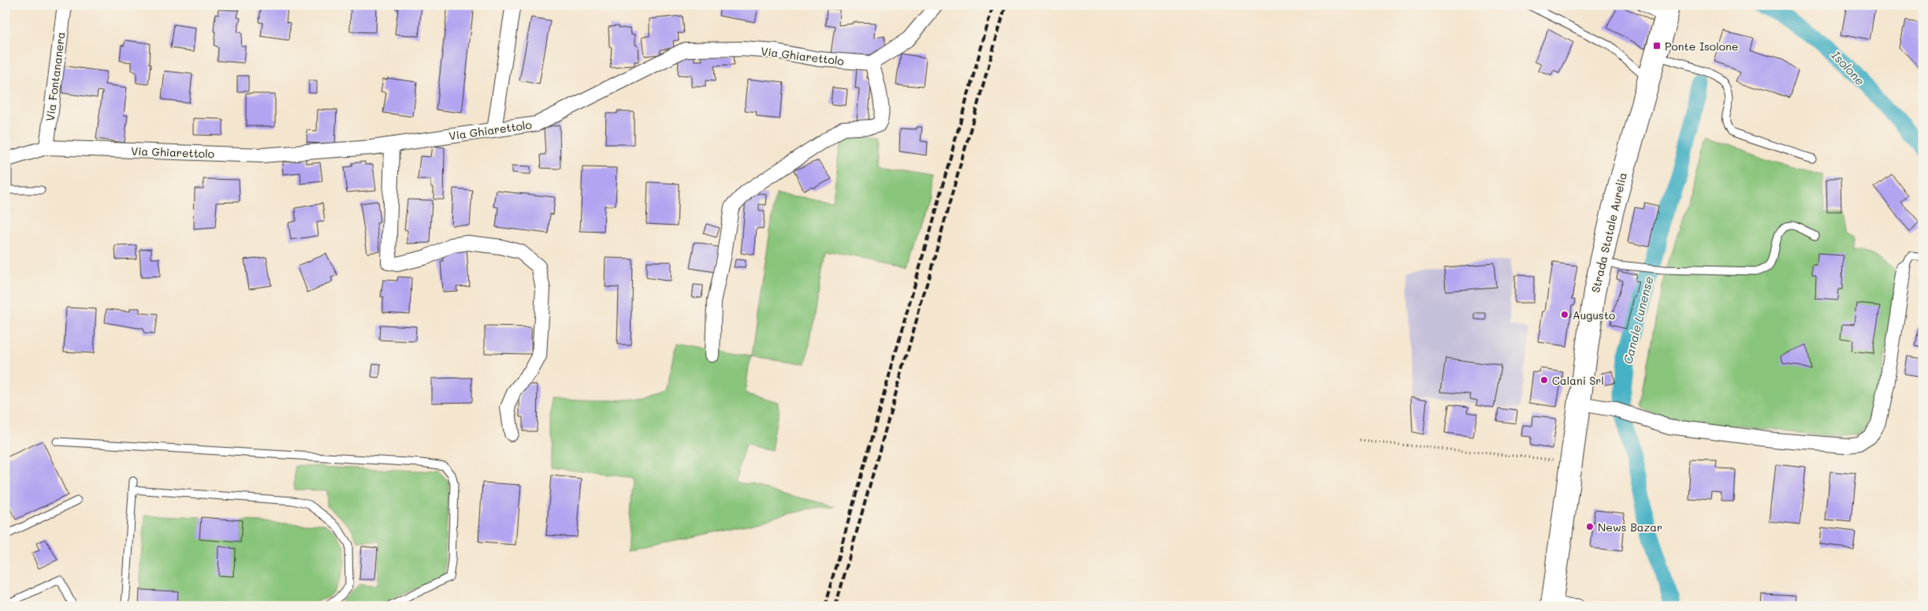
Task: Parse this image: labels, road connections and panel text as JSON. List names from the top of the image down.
{
  "streets": {
    "main road": ["Strada Statale Aurelia"],
    "street": ["Via Ghiarettolo", "Via Fontananera"]
  },
  "crossings": [
    ["Via Ghiarettolo", "Via Fontananera"]
  ],
  "water": ["Isolone", "Canale Lunense"],
  "places": {
    "transit": ["Ponte Isolone"],
    "other": ["Augusto", "Calani Srl", "News Bazar"]
  }
}
